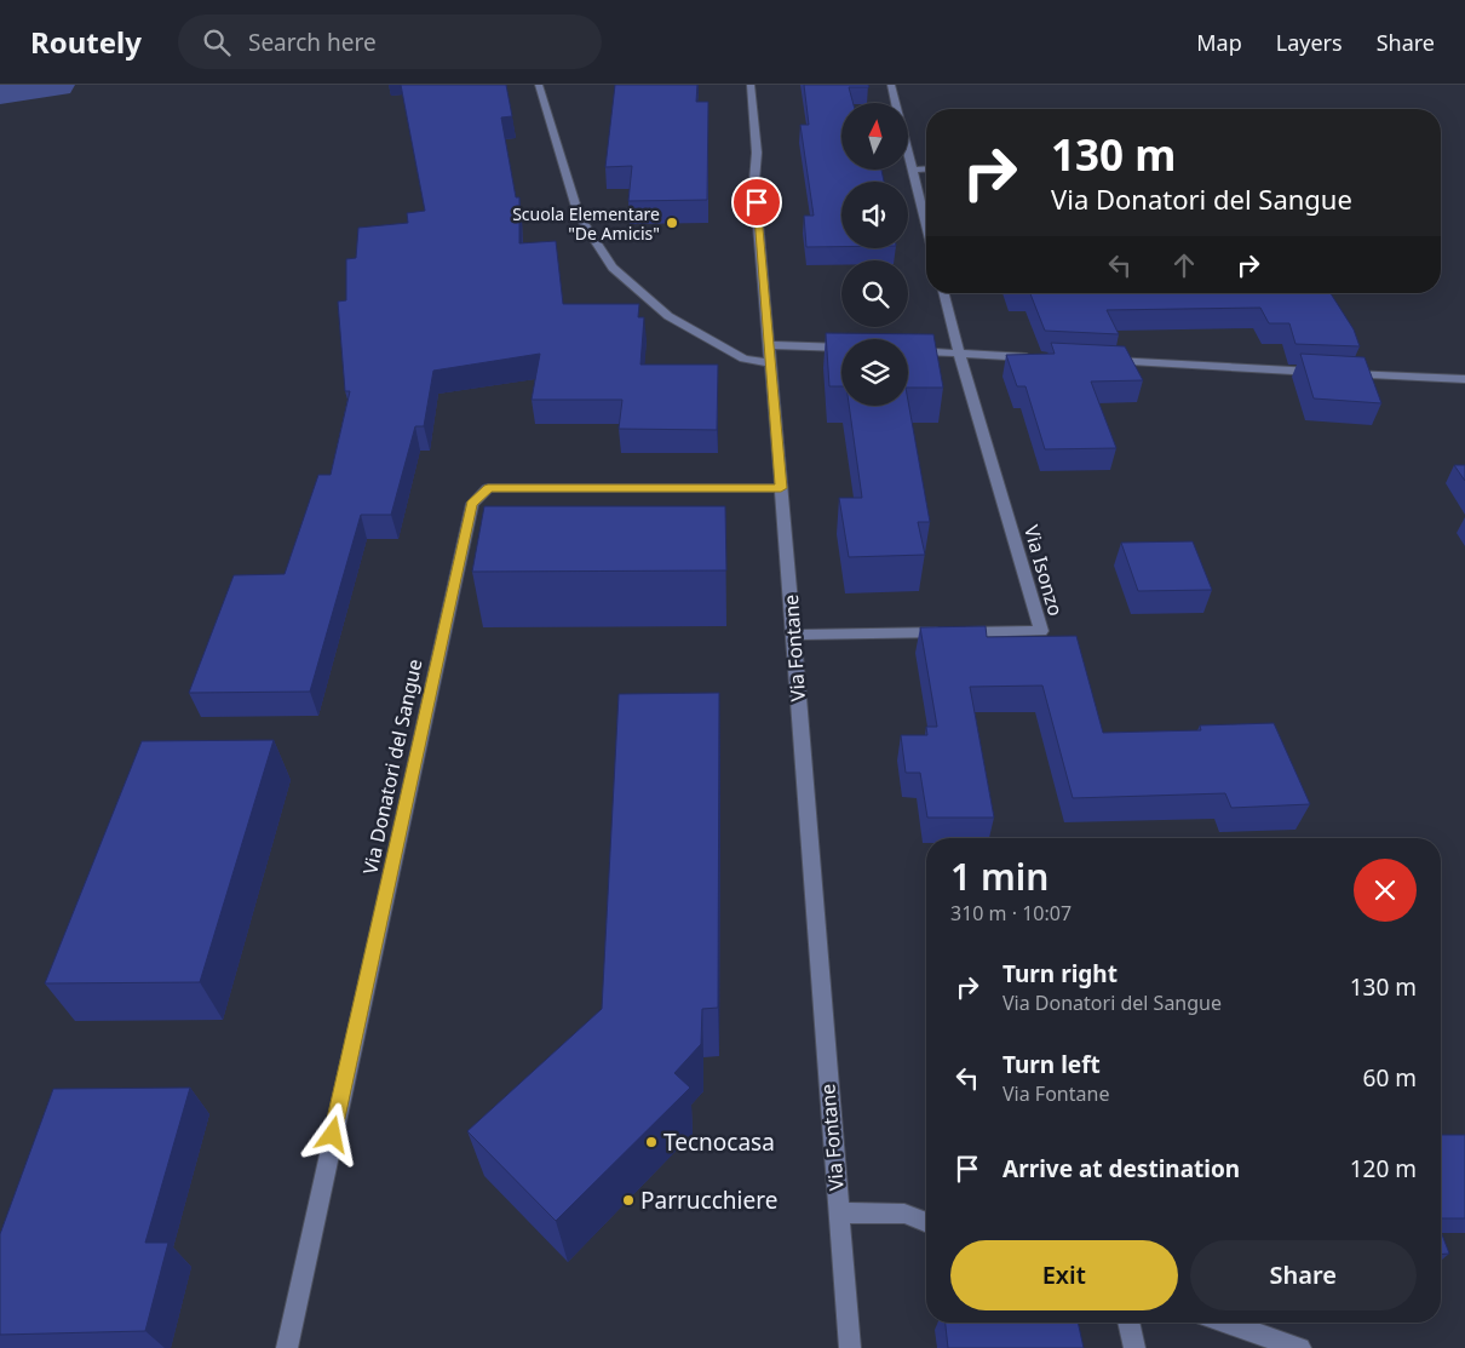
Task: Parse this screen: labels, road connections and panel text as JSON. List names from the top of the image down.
{
  "streets": {
    "street": ["Via Isonzo", "Via Fontane", "Via Donatori del Sangue"]
  },
  "crossings": [
    ["Via Isonzo", "Via Fontane"],
    ["Via Fontane", "Via Donatori del Sangue"]
  ],
  "places": ["Scuola Elementare \"De Amicis\"", "Tecnocasa", "Parrucchiere"],
  "north": "top",
  "page": {
    "header": "Routely",
    "search": "Search here",
    "nav": ["Map", "Layers", "Share"],
    "turn": ["130 m", "Via Donatori del Sangue"],
    "heading": ["1 min", "310 m · 10:07"],
    "list": [
      {
        "name": "Turn right",
        "note": "Via Donatori del Sangue",
        "value": "130 m"
      },
      {
        "name": "Turn left",
        "note": "Via Fontane",
        "value": "60 m"
      },
      {
        "name": "Arrive at destination",
        "value": "120 m"
      }
    ],
    "buttons": ["Exit", "Share"]
  }
}
